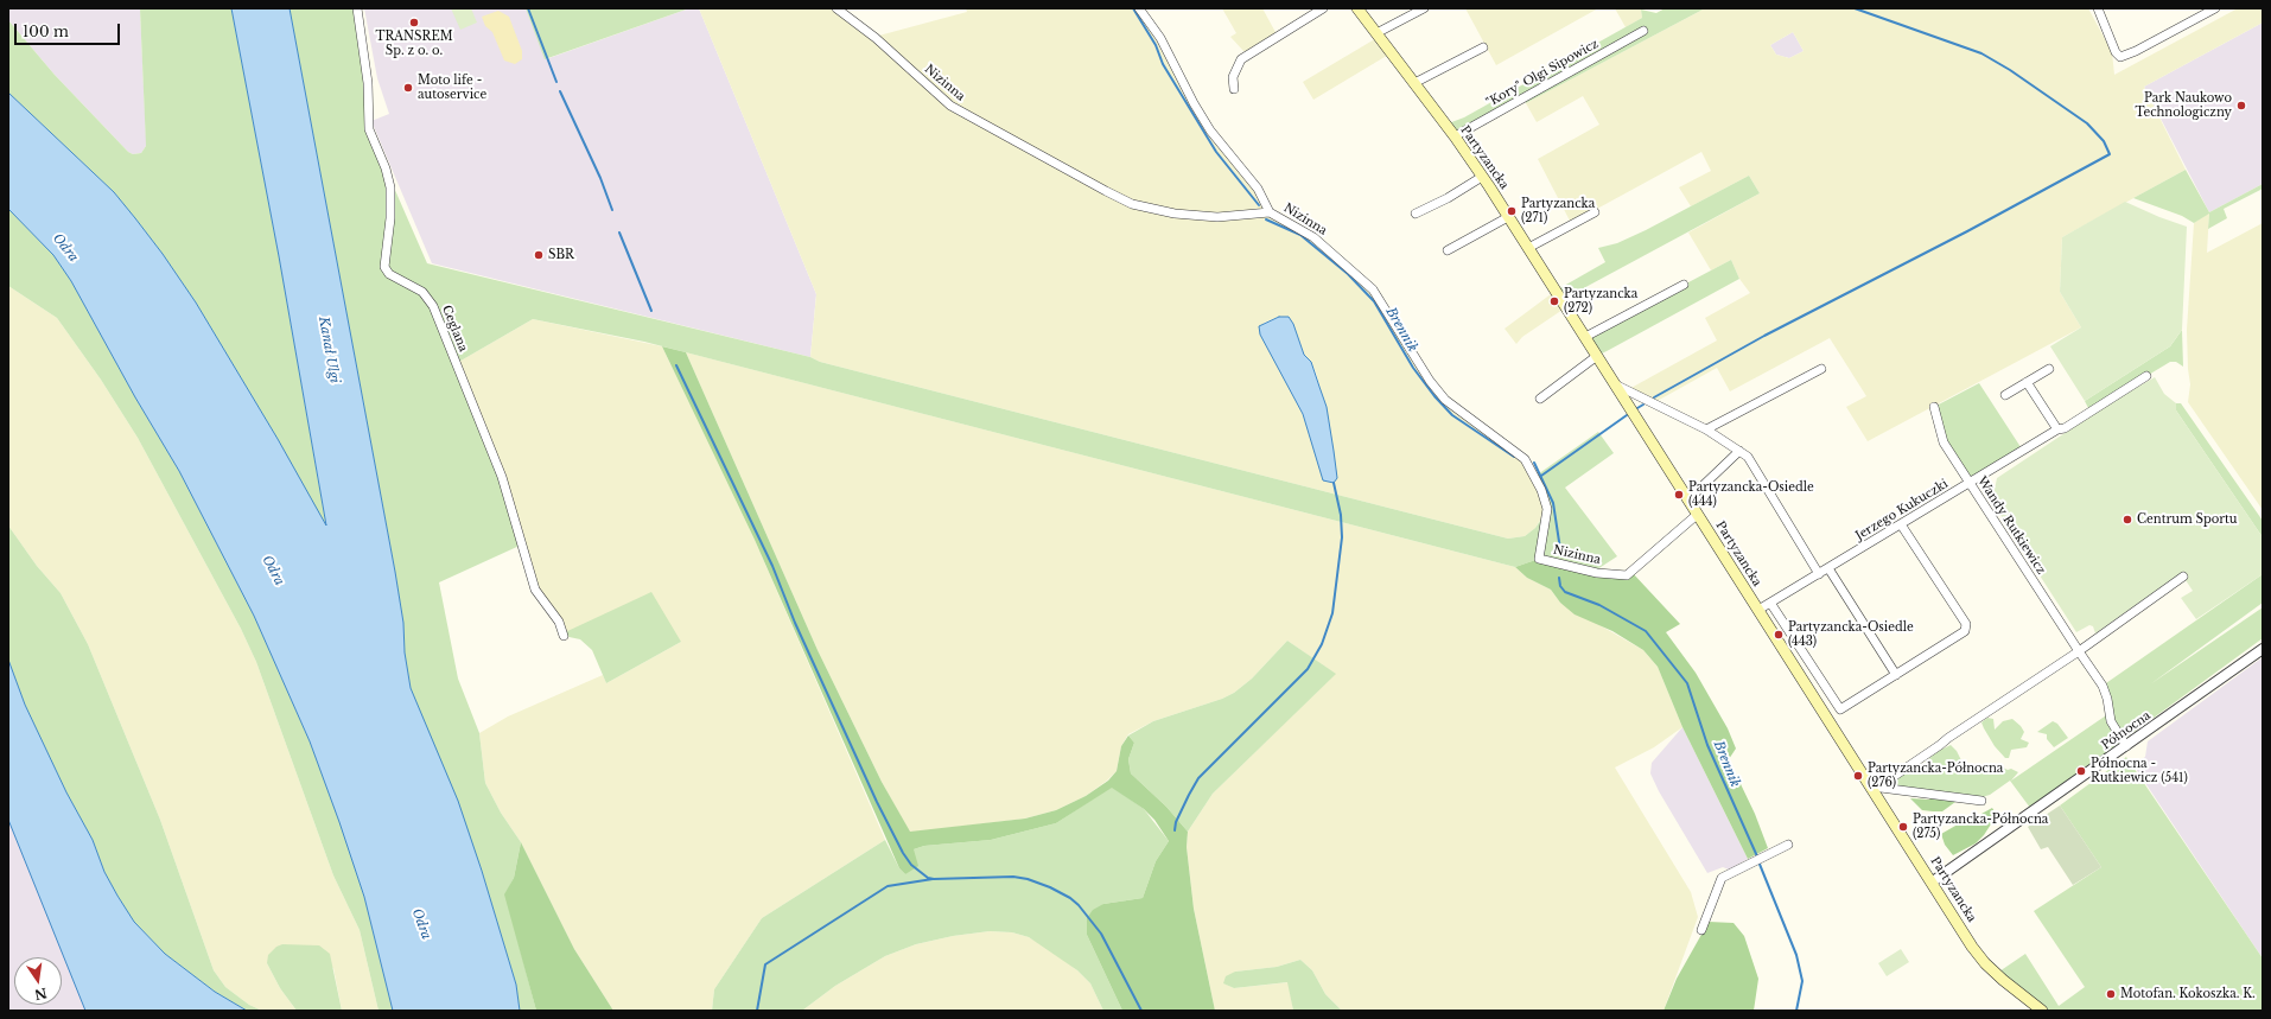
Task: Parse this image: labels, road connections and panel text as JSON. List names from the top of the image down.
{
  "streets": {
    "main road": ["Partyzancka"],
    "street": [
      "\"Kory\" Olgi Sipowicz",
      "Nizinna",
      "Ceglana",
      "Jerzego Kukuczki",
      "Wandy Rutkiewicz",
      "Północna"
    ]
  },
  "crossings": [
    ["\"Kory\" Olgi Sipowicz", "Partyzancka"],
    ["Nizinna", "Partyzancka"],
    ["Partyzancka", "Jerzego Kukuczki"],
    ["Partyzancka", "Północna"],
    ["Jerzego Kukuczki", "Wandy Rutkiewicz"],
    ["Wandy Rutkiewicz", "Północna"]
  ],
  "water": ["Odra", "Brennik", "Kanał Ulgi"],
  "places": [
    "TRANSREM Sp. z o. o.",
    "Moto life - autoservice",
    "Park Naukowo Technologiczny",
    "Partyzancka (271)",
    "SBR",
    "Partyzancka (272)",
    "Partyzancka-Osiedle (444)",
    "Centrum Sportu",
    "Partyzancka-Osiedle (443)",
    "Północna - Rutkiewicz (541)",
    "Partyzancka-Północna (276)",
    "Partyzancka-Północna (275)",
    "Motofan. Kokoszka. K."
  ],
  "scale_bar": "100 m",
  "north": "bottom"
}
